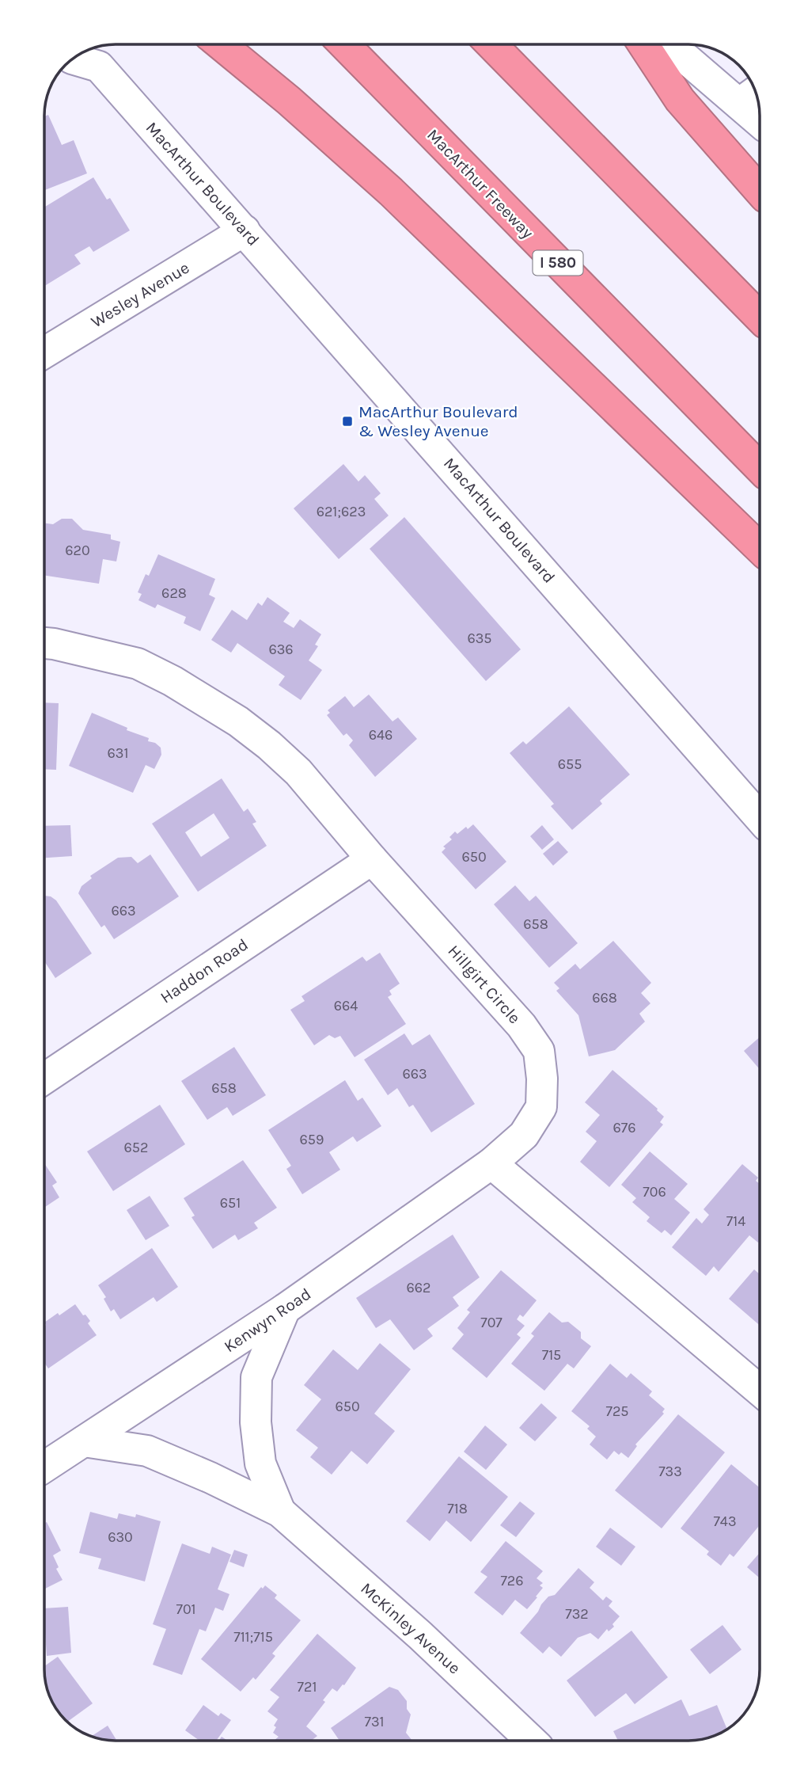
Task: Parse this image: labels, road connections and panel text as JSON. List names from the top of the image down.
{
  "streets": {
    "highway": ["MacArthur Freeway", "I 580"],
    "street": [
      "MacArthur Boulevard",
      "Wesley Avenue",
      "Haddon Road",
      "Hillgirt Circle",
      "Kenwyn Road",
      "McKinley Avenue"
    ]
  },
  "crossings": [
    ["MacArthur Boulevard", "Wesley Avenue"],
    ["Haddon Road", "Hillgirt Circle"],
    ["Hillgirt Circle", "Kenwyn Road"],
    ["Kenwyn Road", "McKinley Avenue"]
  ],
  "places": {
    "transit": ["MacArthur Boulevard & Wesley Avenue"]
  },
  "house_numbers": [
    "621;623",
    "620",
    "628",
    "635",
    "636",
    "646",
    "631",
    "655",
    "650",
    "663",
    "658",
    "668",
    "664",
    "663",
    "658",
    "676",
    "659",
    "652",
    "706",
    "651",
    "714",
    "662",
    "707",
    "715",
    "650",
    "725",
    "733",
    "718",
    "743",
    "630",
    "726",
    "701",
    "732",
    "711;715",
    "721",
    "731"
  ]
}
